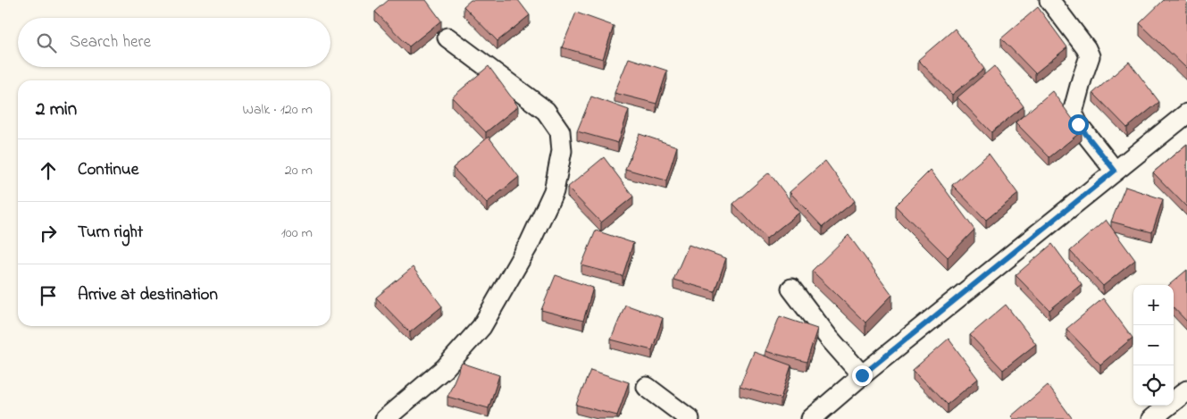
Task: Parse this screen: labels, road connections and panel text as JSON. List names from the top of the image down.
{
  "page": {
    "search": "Search here",
    "heading": ["2 min", "Walk · 120 m"],
    "list": [
      ["Continue", "20 m"],
      ["Turn right", "100 m"],
      "Arrive at destination"
    ],
    "map_buttons": ["+", "−"]
  }
}
